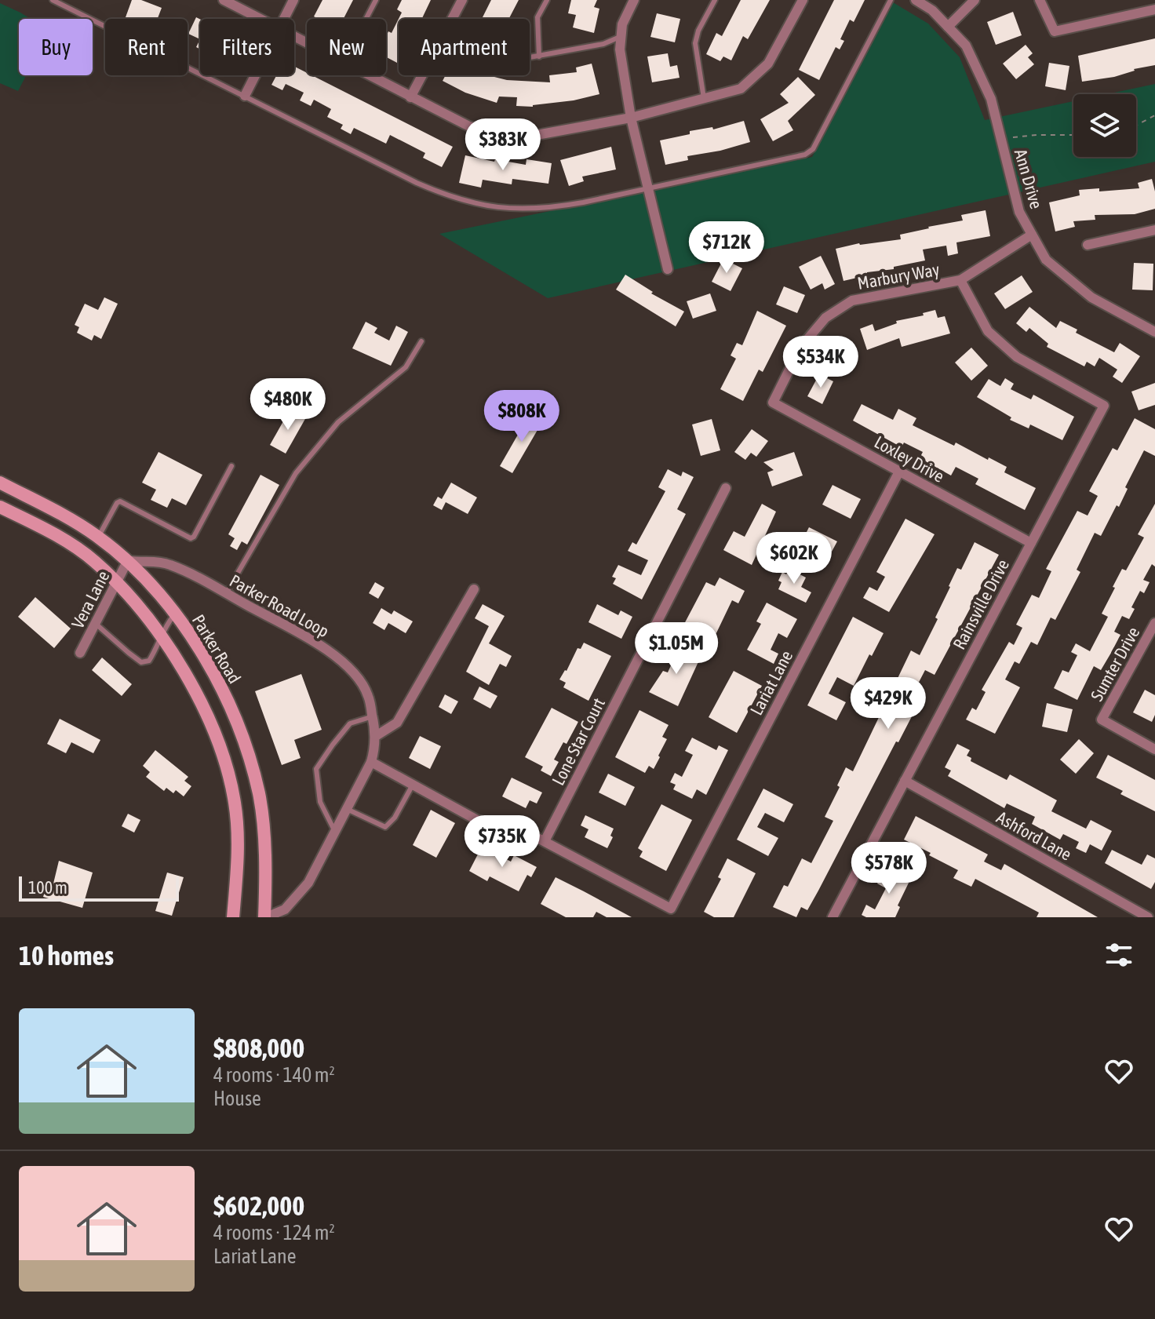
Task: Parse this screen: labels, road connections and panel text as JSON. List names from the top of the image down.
{
  "streets": {
    "main road": ["Parker Road"],
    "street": [
      "Ann Drive",
      "Marbury Way",
      "Loxley Drive",
      "Vera Lane",
      "Rainsville Drive",
      "Parker Road Loop",
      "Sumter Drive",
      "Lariat Lane",
      "Lone Star Court",
      "Ashford Lane"
    ]
  },
  "crossings": [
    ["Ann Drive", "Marbury Way"],
    ["Marbury Way", "Loxley Drive"],
    ["Marbury Way", "Rainsville Drive"],
    ["Loxley Drive", "Rainsville Drive"],
    ["Loxley Drive", "Lariat Lane"],
    ["Vera Lane", "Parker Road Loop"],
    ["Vera Lane", "Parker Road"],
    ["Rainsville Drive", "Ashford Lane"],
    ["Parker Road Loop", "Parker Road"],
    ["Lariat Lane", "Lone Star Court"]
  ],
  "scale_bar": "100 m",
  "page": {
    "chip": [
      "Buy",
      "Rent",
      "Filters",
      "New",
      "Apartment"
    ],
    "price": [
      "$383K",
      "$712K",
      "$534K",
      "$480K",
      "$808K",
      "$602K",
      "$1.05M",
      "$429K",
      "$735K",
      "$578K"
    ],
    "scale": "100 m",
    "heading": "10 homes",
    "list": [
      {
        "name": "$808,000",
        "note": "4 rooms · 140 m² · House"
      },
      {
        "name": "$602,000",
        "note": "4 rooms · 124 m² · Lariat Lane"
      }
    ]
  }
}
